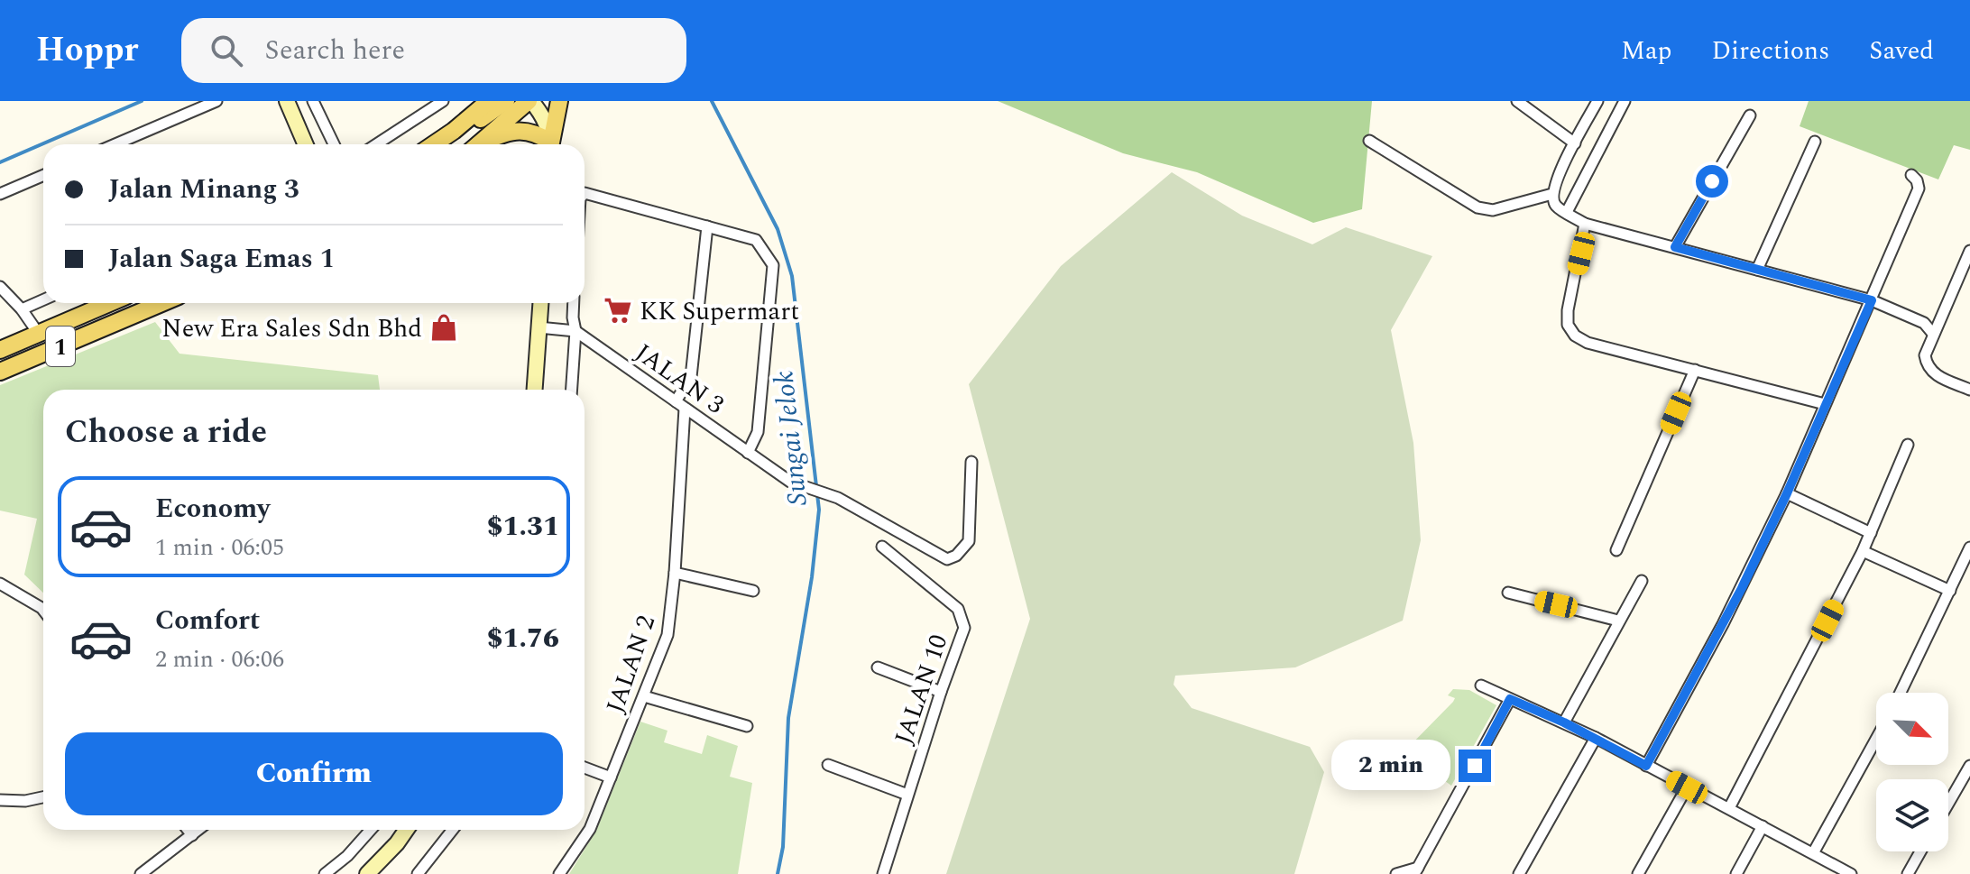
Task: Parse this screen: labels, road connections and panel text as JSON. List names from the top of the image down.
{
  "streets": {
    "main road": ["1"],
    "street": ["JALAN 3", "JALAN 2", "JALAN 10"]
  },
  "crossings": [
    ["JALAN 3", "JALAN 2"]
  ],
  "water": ["Sungai Jelok"],
  "places": {
    "supermarket": ["KK Supermart"],
    "shop": ["New Era Sales Sdn Bhd"]
  },
  "north": "bottom right",
  "page": {
    "header": "Hoppr",
    "search": "Search here",
    "nav": ["Map", "Directions", "Saved"],
    "banner": ["Jalan Minang 3", "Jalan Saga Emas 1"],
    "heading": "Choose a ride",
    "list": [
      {
        "name": "Economy",
        "note": "1 min · 06:05",
        "value": "$1.31"
      },
      {
        "name": "Comfort",
        "note": "2 min · 06:06",
        "value": "$1.76"
      }
    ],
    "buttons": "Confirm",
    "bubble": "2 min"
  }
}
